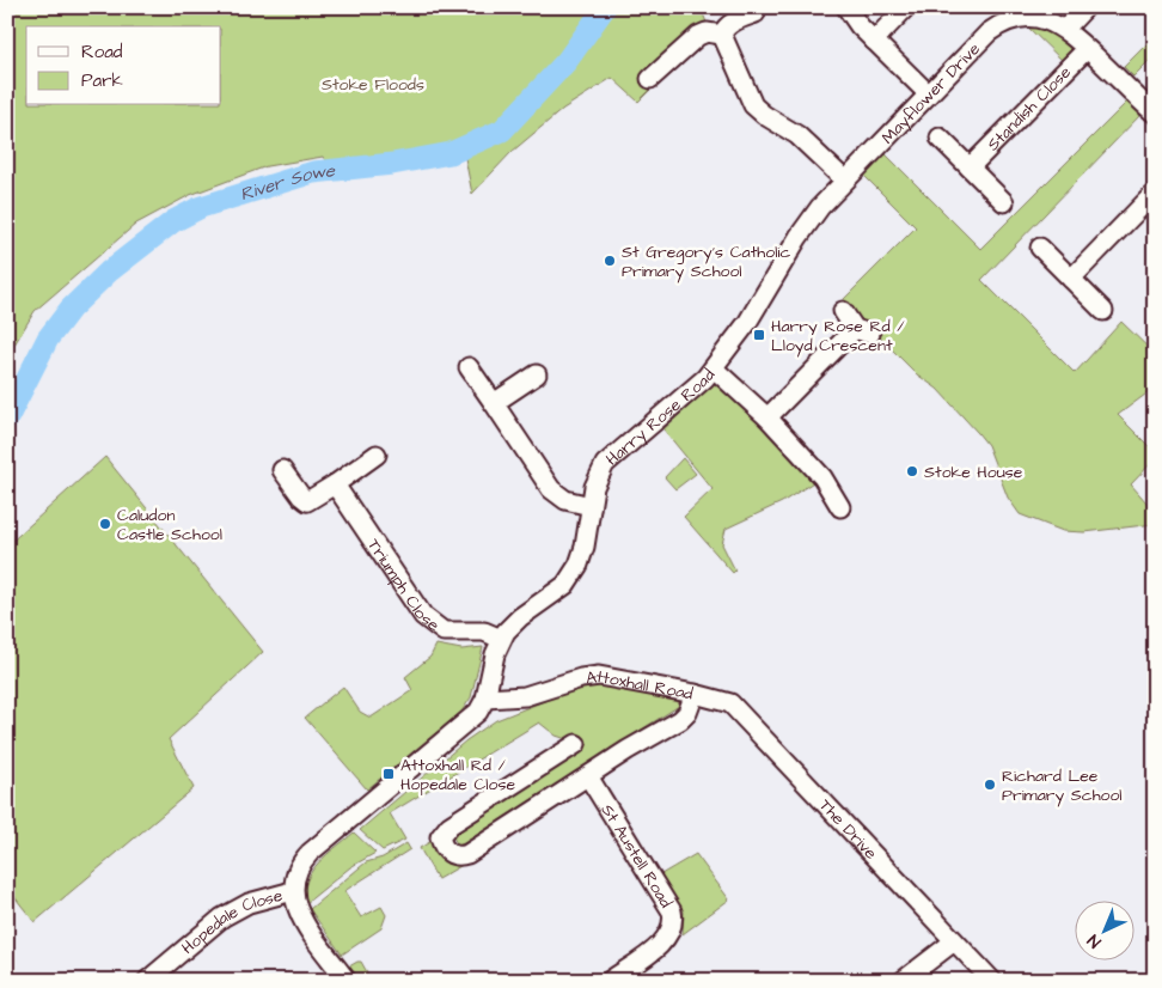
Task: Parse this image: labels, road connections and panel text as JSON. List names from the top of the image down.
{
  "streets": {
    "street": [
      "Mayflower Drive",
      "Standish Close",
      "Harry Rose Road",
      "Triumph Close",
      "Attoxhall Road",
      "The Drive",
      "St Austell Road",
      "Hopedale Close"
    ]
  },
  "crossings": [
    ["Mayflower Drive", "Standish Close"],
    ["Mayflower Drive", "Harry Rose Road"],
    ["Harry Rose Road", "Triumph Close"],
    ["Harry Rose Road", "Attoxhall Road"],
    ["Attoxhall Road", "The Drive"],
    ["Attoxhall Road", "St Austell Road"]
  ],
  "water": ["River Sowe"],
  "parks": ["Stoke Floods"],
  "places": {
    "other": [
      "St Gregory's Catholic Primary School",
      "Stoke House",
      "Caludon Castle School",
      "Richard Lee Primary School"
    ],
    "transit": ["Harry Rose Rd / Lloyd Crescent", "Attoxhall Rd / Hopedale Close"]
  },
  "legend": ["Road", "Park"],
  "north": "bottom left"
}
